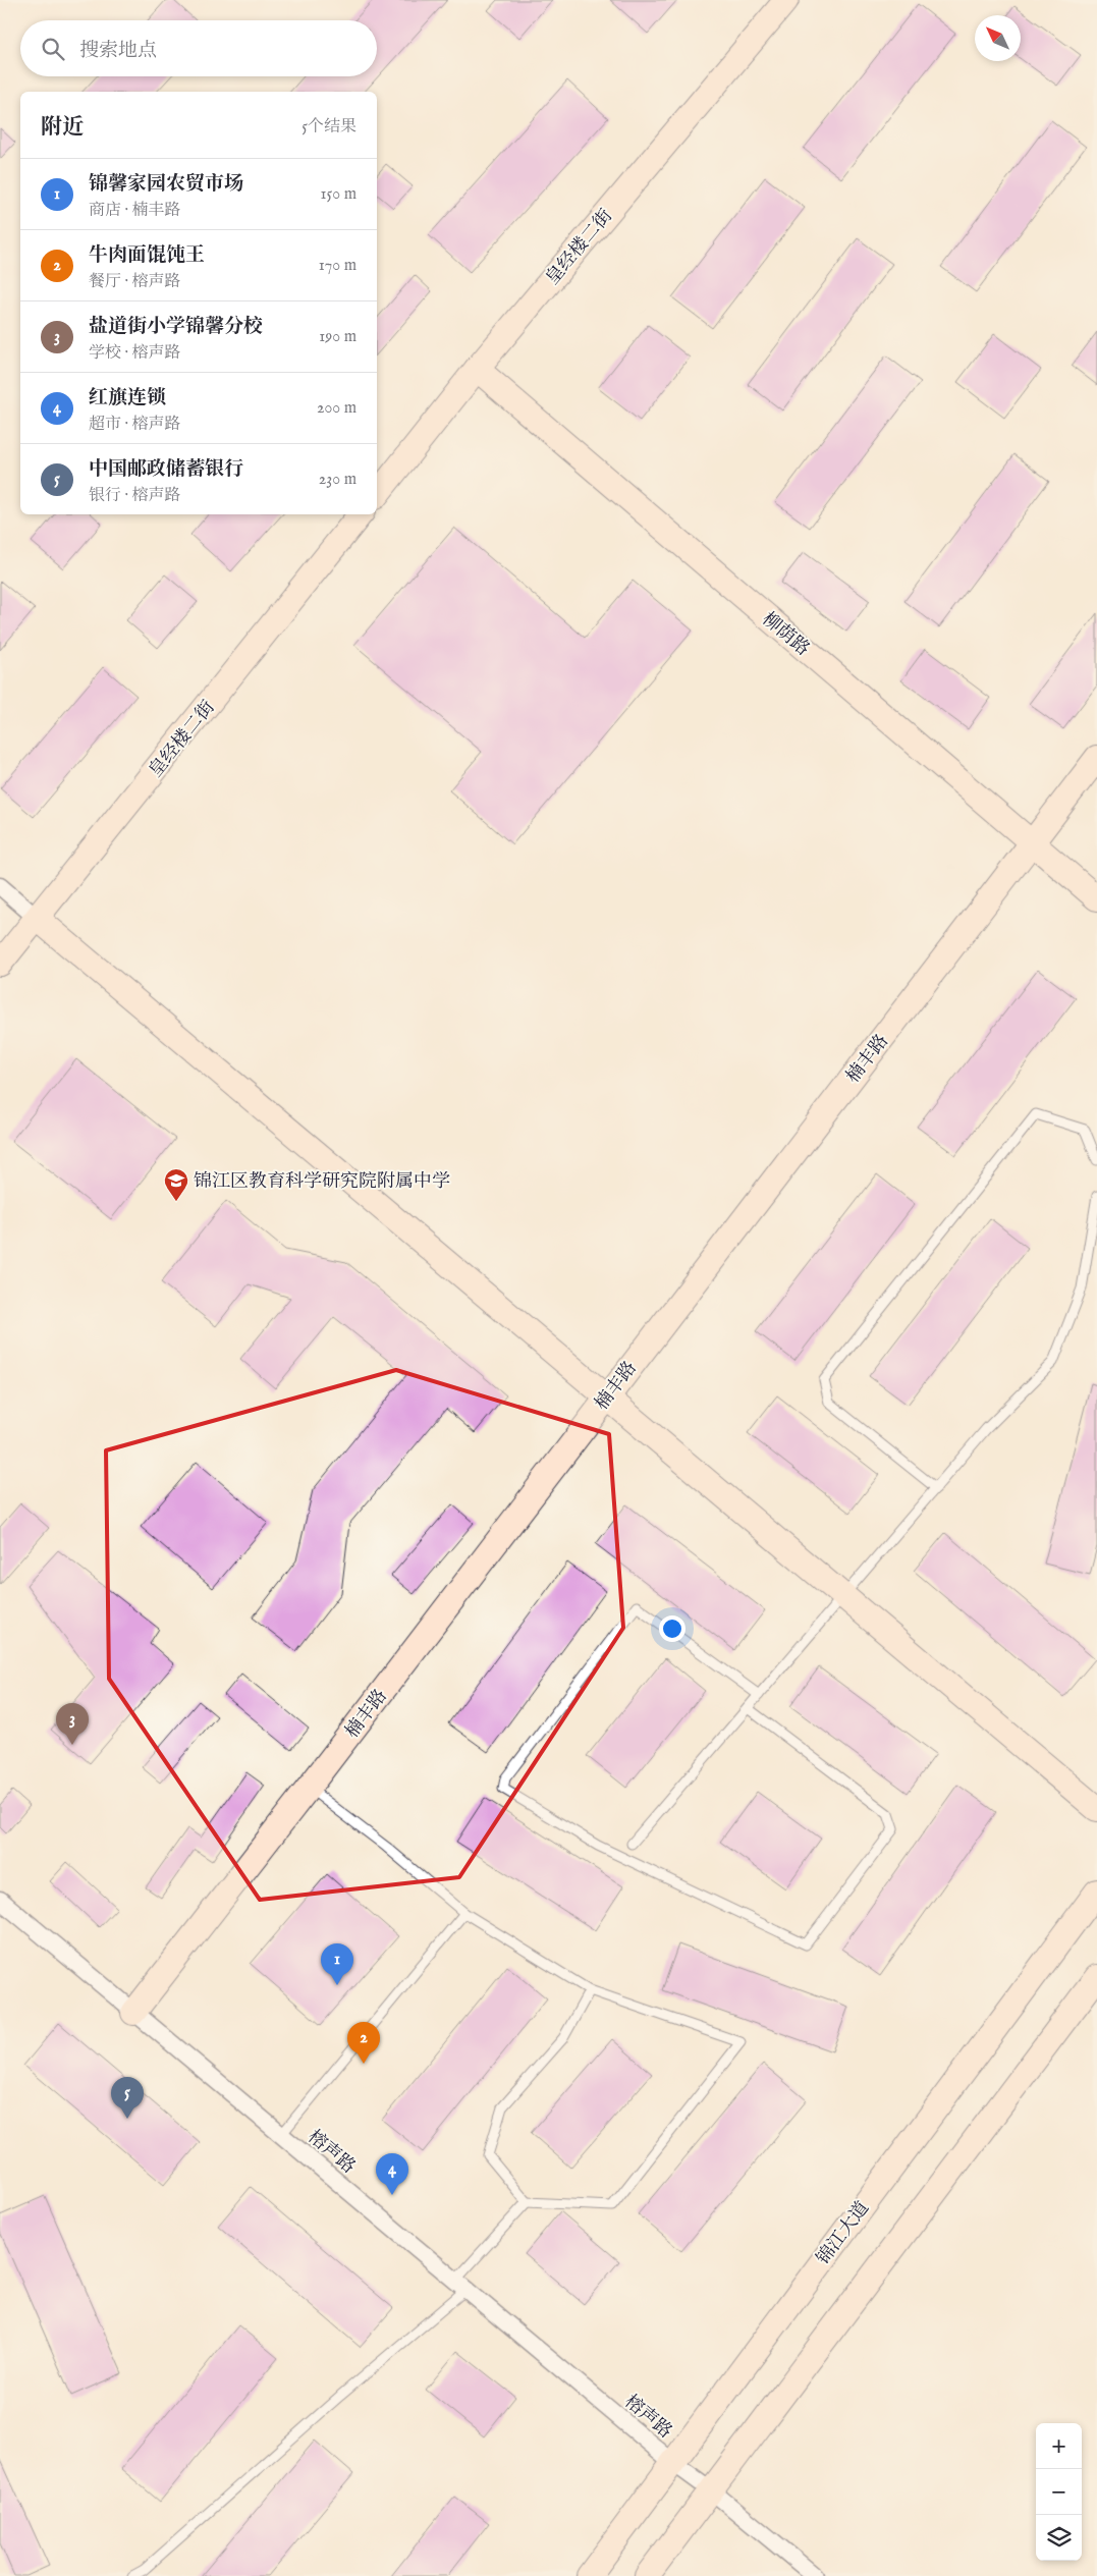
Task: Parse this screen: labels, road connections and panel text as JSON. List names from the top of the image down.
{
  "streets": {
    "street": [
      "皇经楼二街",
      "柳荫路",
      "楠丰路",
      "榕声路",
      "锦江大道"
    ]
  },
  "crossings": [
    ["皇经楼二街", "柳荫路"],
    ["柳荫路", "楠丰路"],
    ["楠丰路", "榕声路"],
    ["榕声路", "锦江大道"]
  ],
  "places": {
    "school or university": ["锦江区教育科学研究院附属中学"]
  },
  "north": "top left",
  "page": {
    "search": "搜索地点",
    "heading": ["附近", "5个结果"],
    "list": [
      {
        "mark": "1",
        "name": "锦馨家园农贸市场",
        "note": "商店 · 楠丰路",
        "value": "150 m"
      },
      {
        "mark": "2",
        "name": "牛肉面馄饨王",
        "note": "餐厅 · 榕声路",
        "value": "170 m"
      },
      {
        "mark": "3",
        "name": "盐道街小学锦馨分校",
        "note": "学校 · 榕声路",
        "value": "190 m"
      },
      {
        "mark": "4",
        "name": "红旗连锁",
        "note": "超市 · 榕声路",
        "value": "200 m"
      },
      {
        "mark": "5",
        "name": "中国邮政储蓄银行",
        "note": "银行 · 榕声路",
        "value": "230 m"
      }
    ],
    "pins": [
      "3",
      "1",
      "2",
      "5",
      "4"
    ],
    "map_buttons": ["+", "−"]
  }
}
